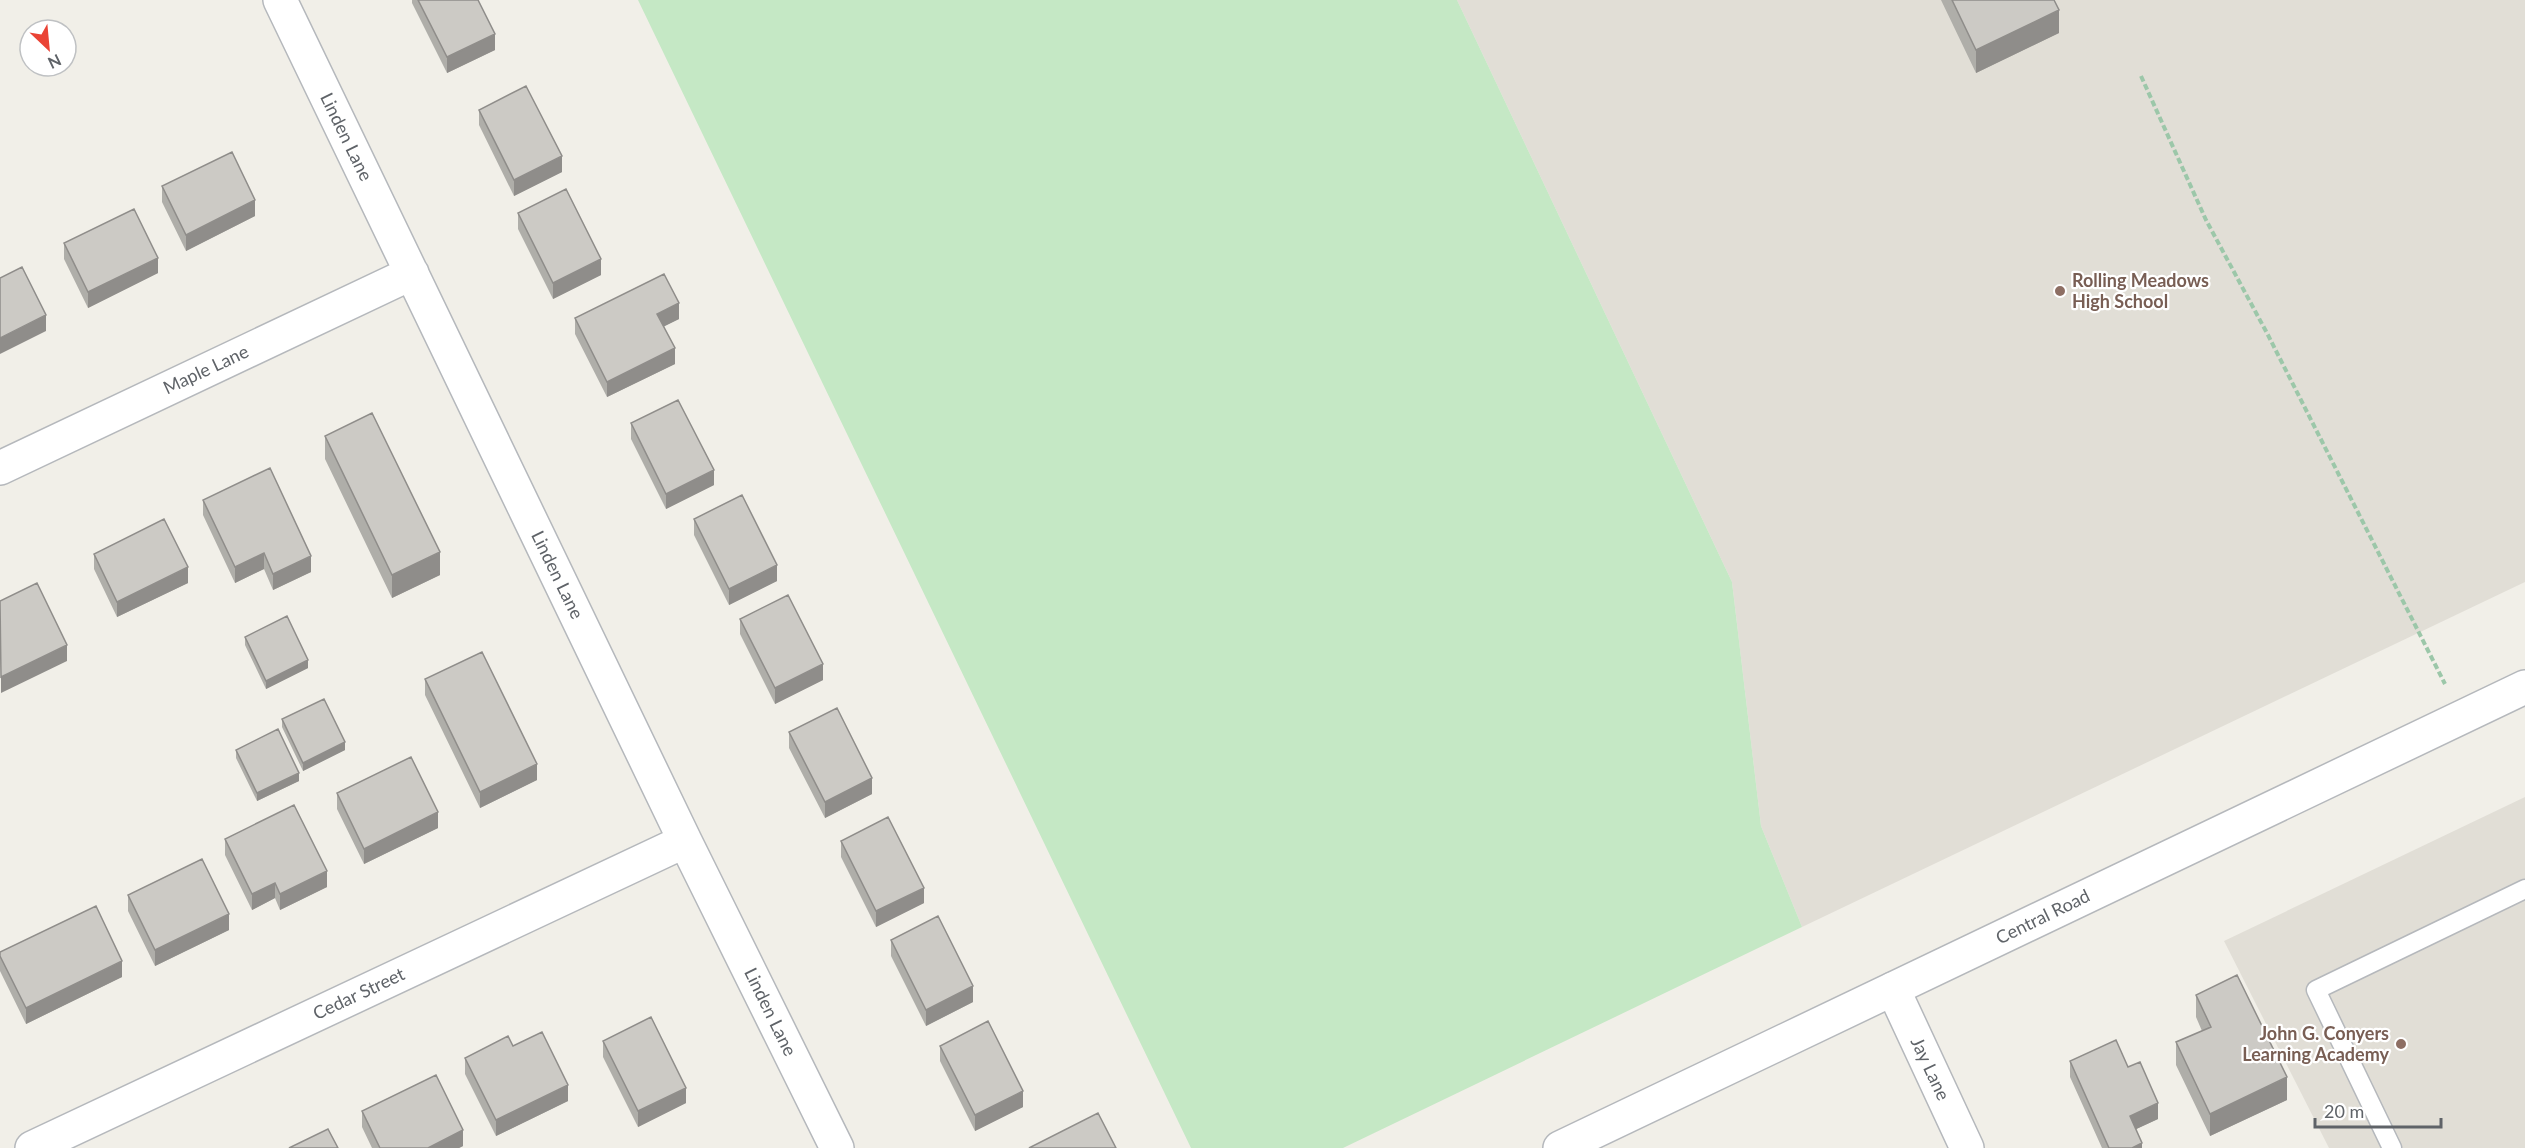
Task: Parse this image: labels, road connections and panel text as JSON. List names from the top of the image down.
{
  "streets": {
    "street": [
      "Linden Lane",
      "Maple Lane",
      "Central Road",
      "Cedar Street",
      "Jay Lane"
    ]
  },
  "crossings": [
    ["Linden Lane", "Maple Lane"],
    ["Linden Lane", "Cedar Street"],
    ["Central Road", "Jay Lane"]
  ],
  "places": ["Rolling Meadows High School", "John G. Conyers Learning Academy"],
  "scale_bar": "20 m",
  "north": "bottom right"
}
